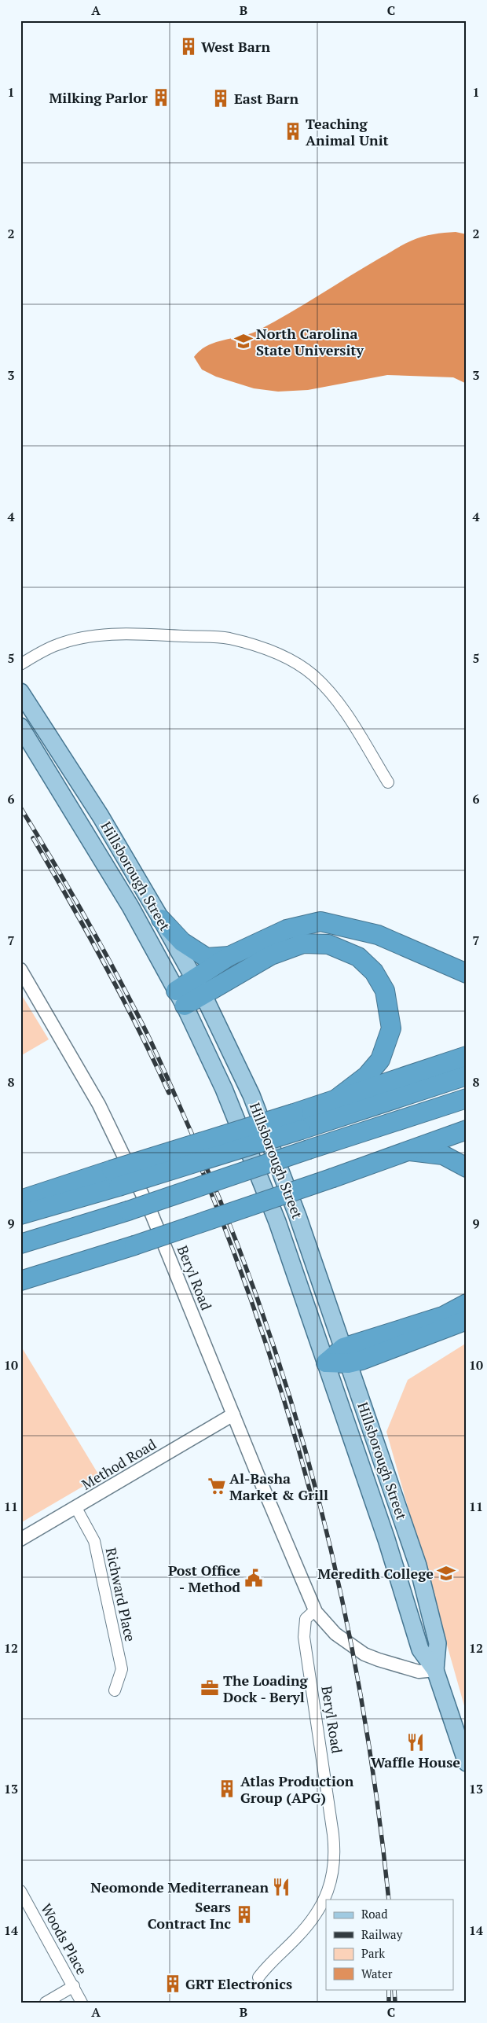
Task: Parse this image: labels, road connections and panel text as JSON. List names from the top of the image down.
{
  "streets": {
    "main road": ["Hillsborough Street"],
    "street": [
      "Beryl Road",
      "Method Road",
      "Richward Place",
      "Woods Place"
    ]
  },
  "crossings": [
    ["Hillsborough Street", "Beryl Road"],
    ["Beryl Road", "Method Road"],
    ["Method Road", "Richward Place"]
  ],
  "places": {
    "building": [
      "West Barn",
      "Milking Parlor",
      "East Barn",
      "Teaching Animal Unit",
      "Atlas Production Group (APG)",
      "Sears Contract Inc",
      "GRT Electronics"
    ],
    "school or university": ["North Carolina State University", "Meredith College"],
    "supermarket": ["Al-Basha Market & Grill"],
    "public building": ["Post Office - Method"],
    "office": ["The Loading Dock - Beryl"],
    "restaurant": ["Waffle House", "Neomonde Mediterranean"]
  },
  "legend": [
    "Road",
    "Railway",
    "Park",
    "Water"
  ],
  "grid": {
    "columns": ["A", "B", "C"],
    "rows": [
      "1",
      "2",
      "3",
      "4",
      "5",
      "6",
      "7",
      "8",
      "9",
      "10",
      "11",
      "12",
      "13",
      "14"
    ]
  }
}
